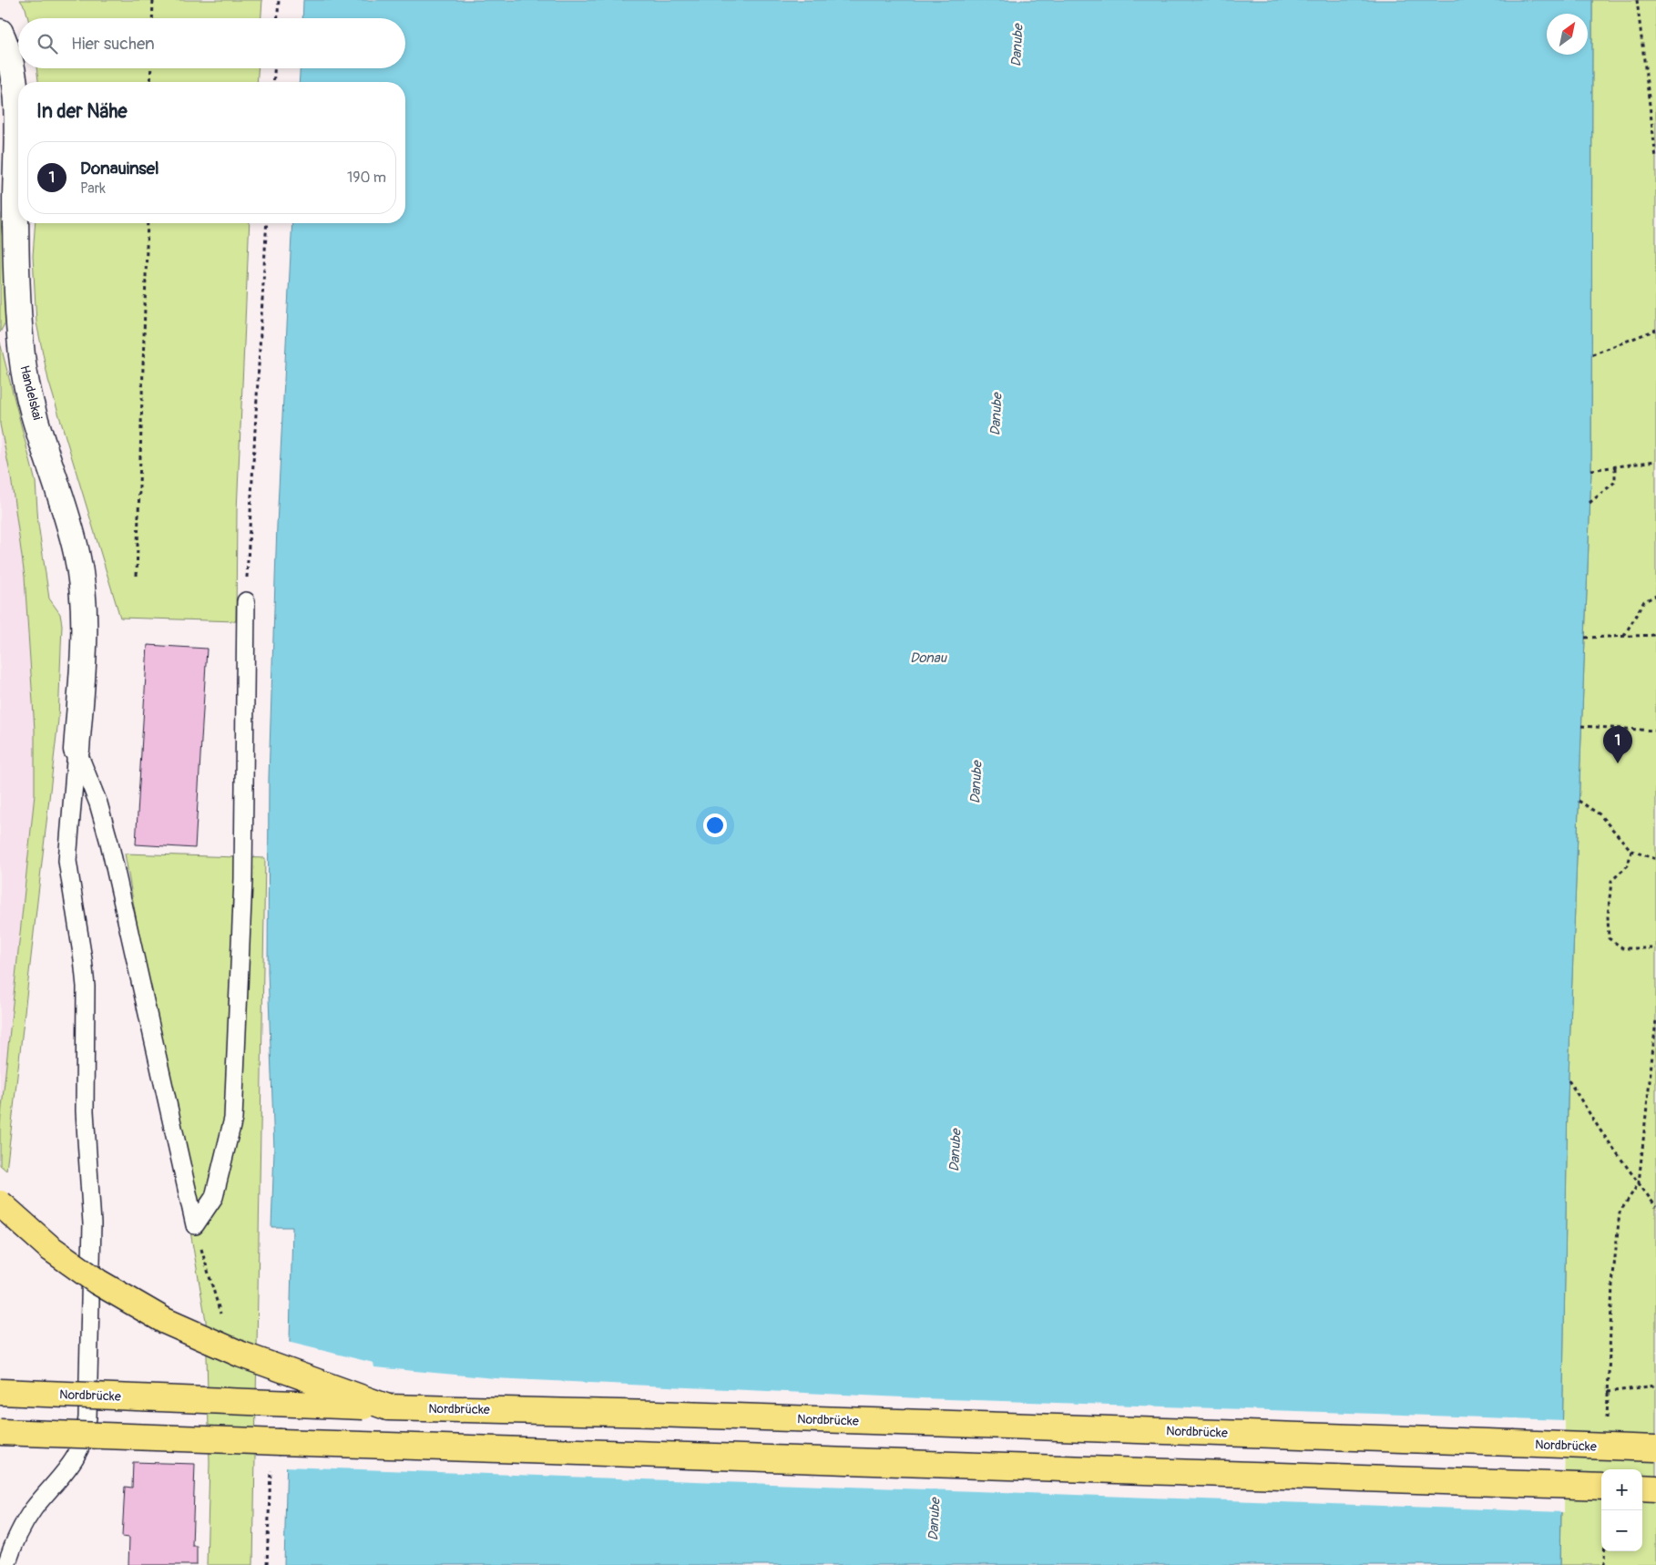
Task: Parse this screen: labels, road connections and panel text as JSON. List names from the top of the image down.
{
  "streets": {
    "highway": ["Nordbrücke"],
    "street": ["Handelskai"]
  },
  "water": ["Danube", "Donau"],
  "north": "top right",
  "page": {
    "search": "Hier suchen",
    "heading": "In der Nähe",
    "list": [
      {
        "mark": "1",
        "name": "Donauinsel",
        "note": "Park",
        "value": "190 m"
      }
    ],
    "pins": "1",
    "map_buttons": ["+", "−"]
  }
}
